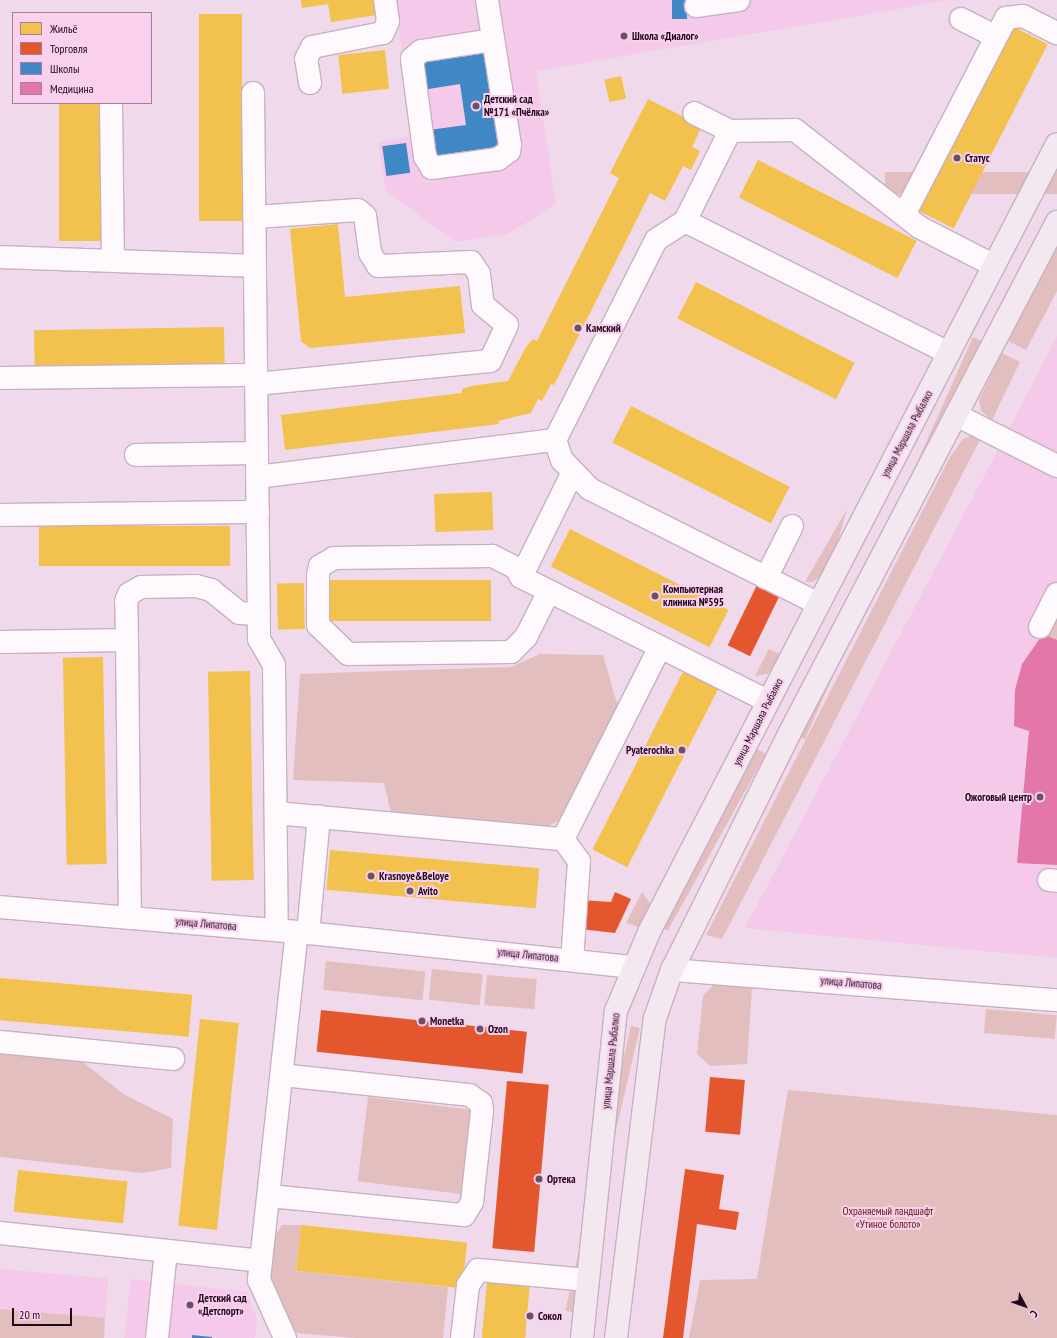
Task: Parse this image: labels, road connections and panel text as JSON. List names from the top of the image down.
{
  "streets": {
    "main road": ["улица Маршала Рыбалко", "улица Липатова"]
  },
  "crossings": [
    ["улица Маршала Рыбалко", "улица Липатова"]
  ],
  "parks": ["Охраняемый ландшафт «Утиное болото»"],
  "places": [
    "Школа «Диалог»",
    "Детский сад №171 «Пчёлка»",
    "Статус",
    "Камский",
    "Компьютерная клиника №595",
    "Pyaterochka",
    "Ожоговый центр",
    "Krasnoye&Beloye",
    "Avito",
    "Monetka",
    "Ozon",
    "Ортека",
    "Детский сад «Детспорт»",
    "Сокол"
  ],
  "legend": [
    "Жильё",
    "Торговля",
    "Школы",
    "Медицина"
  ],
  "scale_bar": "20 m",
  "north": "bottom right"
}
